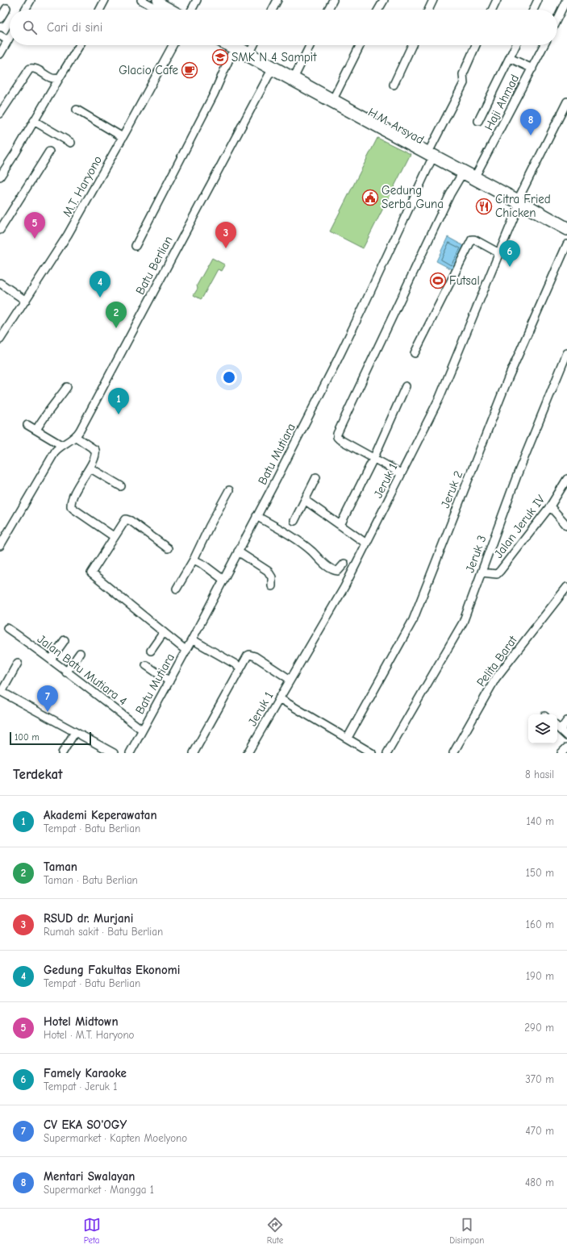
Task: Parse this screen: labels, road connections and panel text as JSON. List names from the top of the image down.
{
  "streets": {
    "street": [
      "Haji Ahmad",
      "H.M. Arsyad",
      "M.T. Haryono",
      "Batu Berlian",
      "Batu Mutiara",
      "Jeruk 1",
      "Jeruk 2",
      "Jalan Jeruk IV",
      "Jeruk 3",
      "Pelita Barat",
      "Jalan Batu Mutiara 4"
    ]
  },
  "crossings": [
    ["Haji Ahmad", "H.M. Arsyad"],
    ["H.M. Arsyad", "Batu Berlian"],
    ["H.M. Arsyad", "Batu Mutiara"],
    ["H.M. Arsyad", "Jeruk 1"],
    ["Batu Mutiara", "Jalan Batu Mutiara 4"],
    ["Jalan Jeruk IV", "Jeruk 3"]
  ],
  "places": {
    "school or university": ["SMK N 4 Sampit"],
    "cafe": ["Glacio Cafe"],
    "public building": ["Gedung Serba Guna"],
    "restaurant": ["Citra Fried Chicken"],
    "sports": ["Futsal"]
  },
  "scale_bar": "100 m",
  "page": {
    "search": "Cari di sini",
    "pins": [
      "8",
      "5",
      "3",
      "6",
      "4",
      "2",
      "1",
      "7"
    ],
    "scale": "100 m",
    "heading": ["Terdekat", "8 hasil"],
    "list": [
      {
        "mark": "1",
        "name": "Akademi Keperawatan",
        "note": "Tempat · Batu Berlian",
        "value": "140 m"
      },
      {
        "mark": "2",
        "name": "Taman",
        "note": "Taman · Batu Berlian",
        "value": "150 m"
      },
      {
        "mark": "3",
        "name": "RSUD dr. Murjani",
        "note": "Rumah sakit · Batu Berlian",
        "value": "160 m"
      },
      {
        "mark": "4",
        "name": "Gedung Fakultas Ekonomi",
        "note": "Tempat · Batu Berlian",
        "value": "190 m"
      },
      {
        "mark": "5",
        "name": "Hotel Midtown",
        "note": "Hotel · M.T. Haryono",
        "value": "290 m"
      },
      {
        "mark": "6",
        "name": "Famely Karaoke",
        "note": "Tempat · Jeruk 1",
        "value": "370 m"
      },
      {
        "mark": "7",
        "name": "CV EKA SO'OGY",
        "note": "Supermarket · Kapten Moelyono",
        "value": "470 m"
      },
      {
        "mark": "8",
        "name": "Mentari Swalayan",
        "note": "Supermarket · Mangga 1",
        "value": "480 m"
      }
    ],
    "nav": ["Peta", "Rute", "Disimpan"]
  }
}
